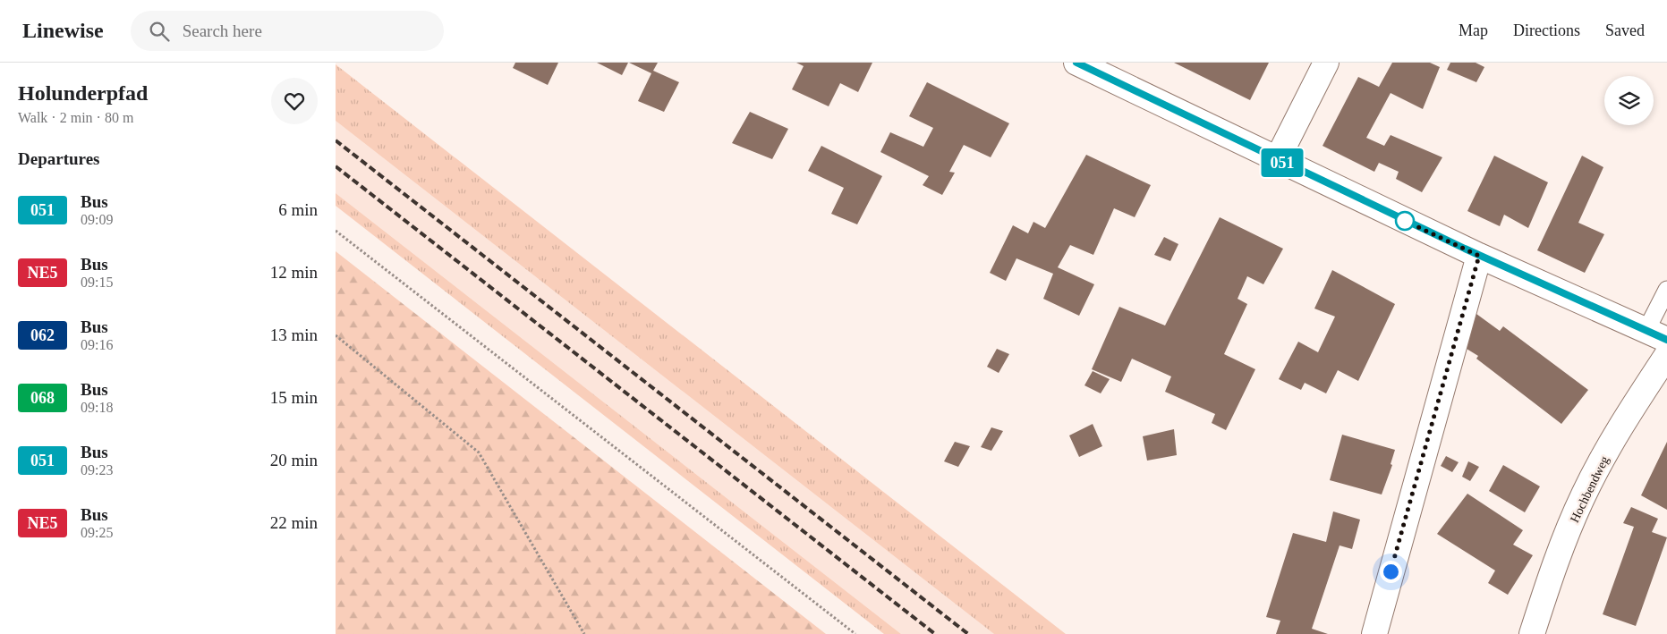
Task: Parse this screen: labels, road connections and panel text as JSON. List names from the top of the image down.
{
  "streets": {
    "street": ["Hochbendweg"]
  },
  "lines": ["bus line 051"],
  "page": {
    "header": "Linewise",
    "search": "Search here",
    "nav": ["Map", "Directions", "Saved"],
    "heading": [
      ["Holunderpfad", "Walk · 2 min · 80 m"],
      "Departures"
    ],
    "on_map": "051",
    "list": [
      {
        "mark": "051",
        "name": "Bus",
        "note": "09:09",
        "value": "6 min"
      },
      {
        "mark": "NE5",
        "name": "Bus",
        "note": "09:15",
        "value": "12 min"
      },
      {
        "mark": "062",
        "name": "Bus",
        "note": "09:16",
        "value": "13 min"
      },
      {
        "mark": "068",
        "name": "Bus",
        "note": "09:18",
        "value": "15 min"
      },
      {
        "mark": "051",
        "name": "Bus",
        "note": "09:23",
        "value": "20 min"
      },
      {
        "mark": "NE5",
        "name": "Bus",
        "note": "09:25",
        "value": "22 min"
      }
    ]
  }
}
